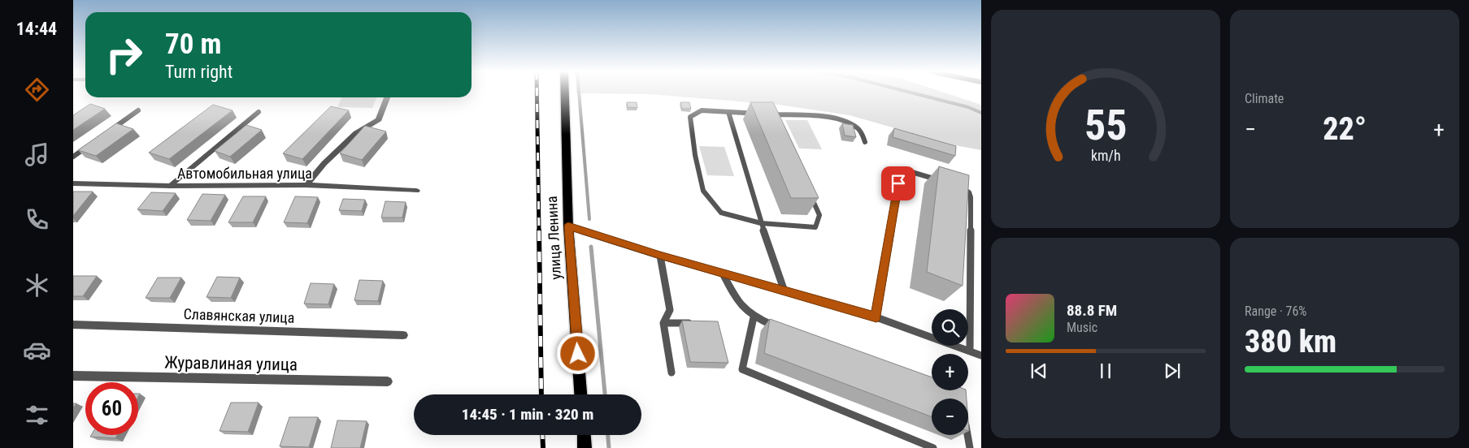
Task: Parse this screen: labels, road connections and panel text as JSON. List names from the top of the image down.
{
  "streets": {
    "main road": ["улица Ленина"],
    "street": ["Автомобильная улица", "Славянская улица", "Журавлиная улица"]
  },
  "page": {
    "tabs": "14:44",
    "tile": [
      "Climate",
      ["Range · 76%", "380 km"]
    ],
    "turn": ["70 m", "Turn right"],
    "heat": ["−", "22°", "+"],
    "song": ["88.8 FM", "Music"],
    "map_buttons": ["+", "−"],
    "limit": "60",
    "trip": "14:45 · 1 min · 320 m",
    "gauge": ["55", "km/h"]
  }
}
